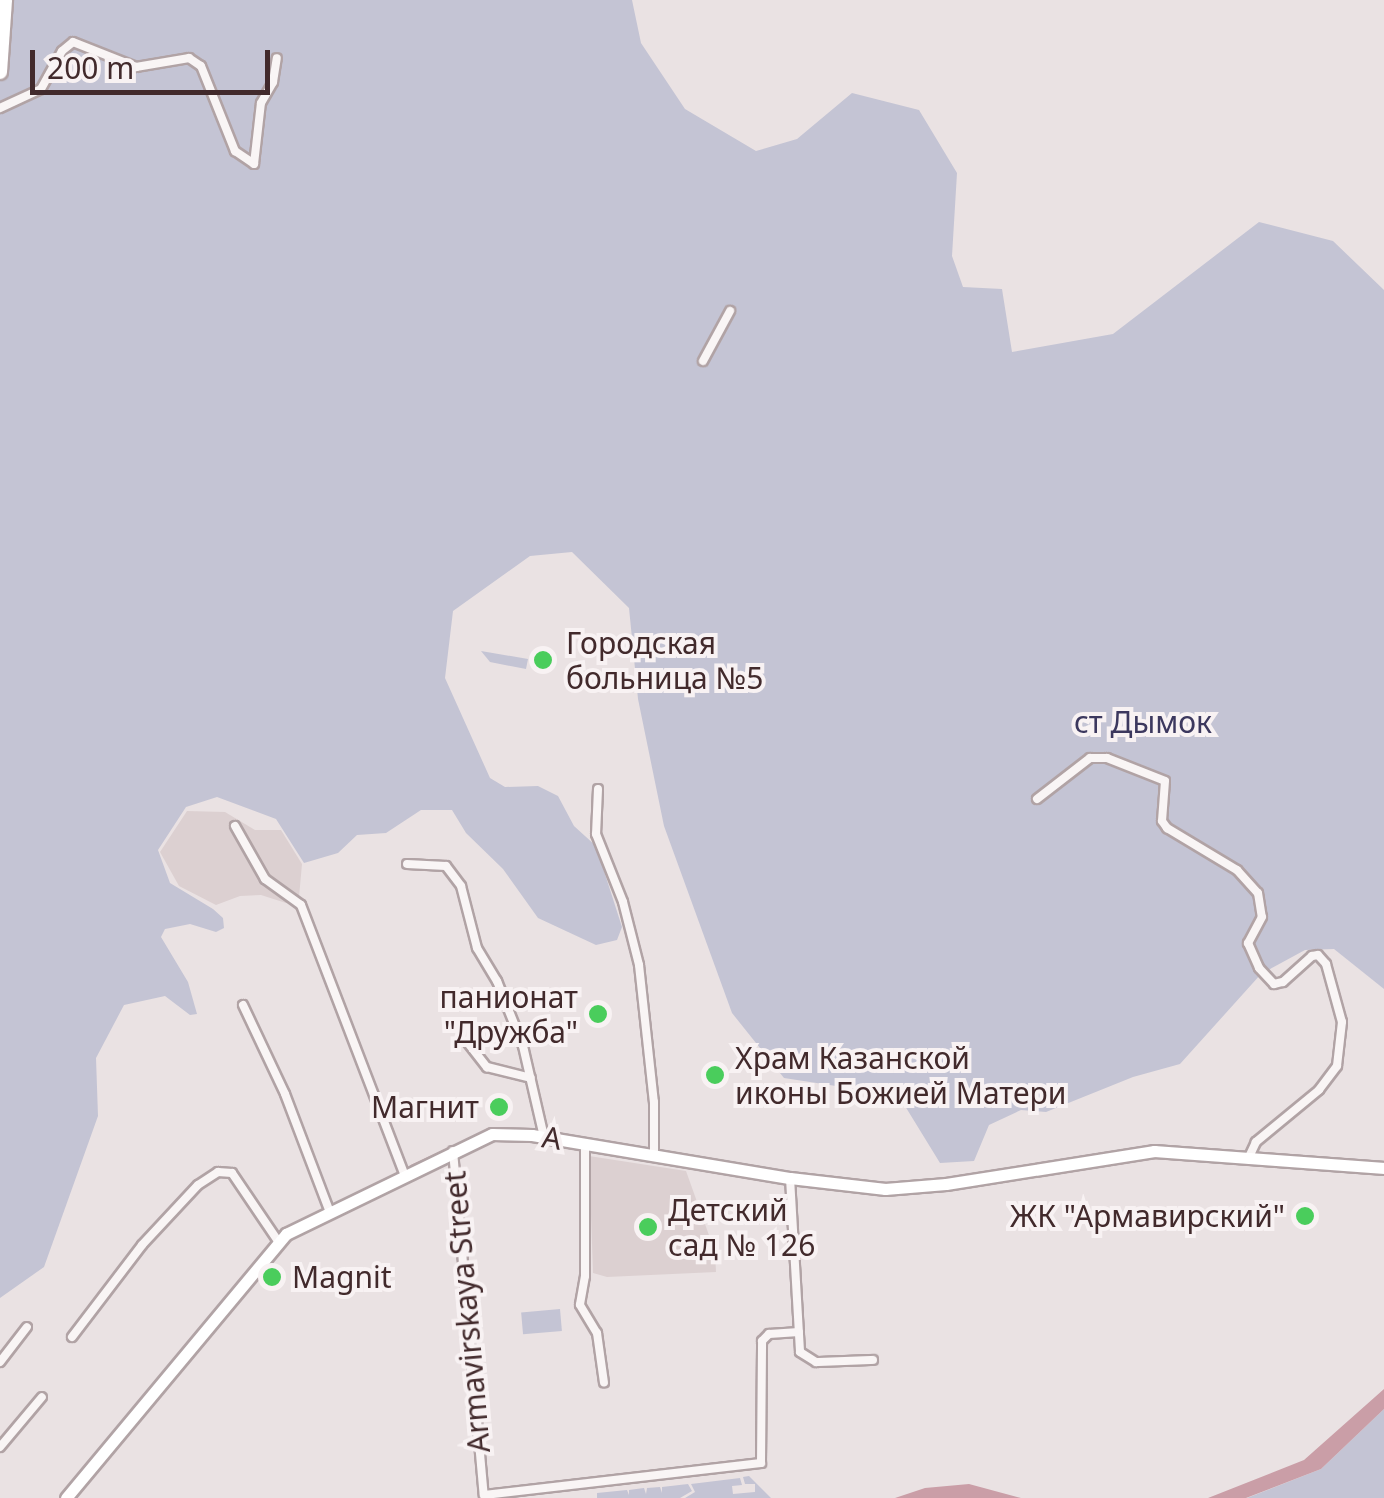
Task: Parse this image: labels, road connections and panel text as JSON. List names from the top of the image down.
{
  "streets": {
    "main road": ["A"],
    "street": ["Armavirskaya Street"]
  },
  "crossings": [
    ["A", "Armavirskaya Street"]
  ],
  "parks": ["ст Дымок"],
  "places": [
    "Городская больница №5",
    "панионат \"Дружба\"",
    "Храм Казанской иконы Божией Матери",
    "Магнит",
    "ЖК \"Армавирский\"",
    "Детский сад № 126",
    "Magnit"
  ],
  "scale_bar": "200 m"
}
